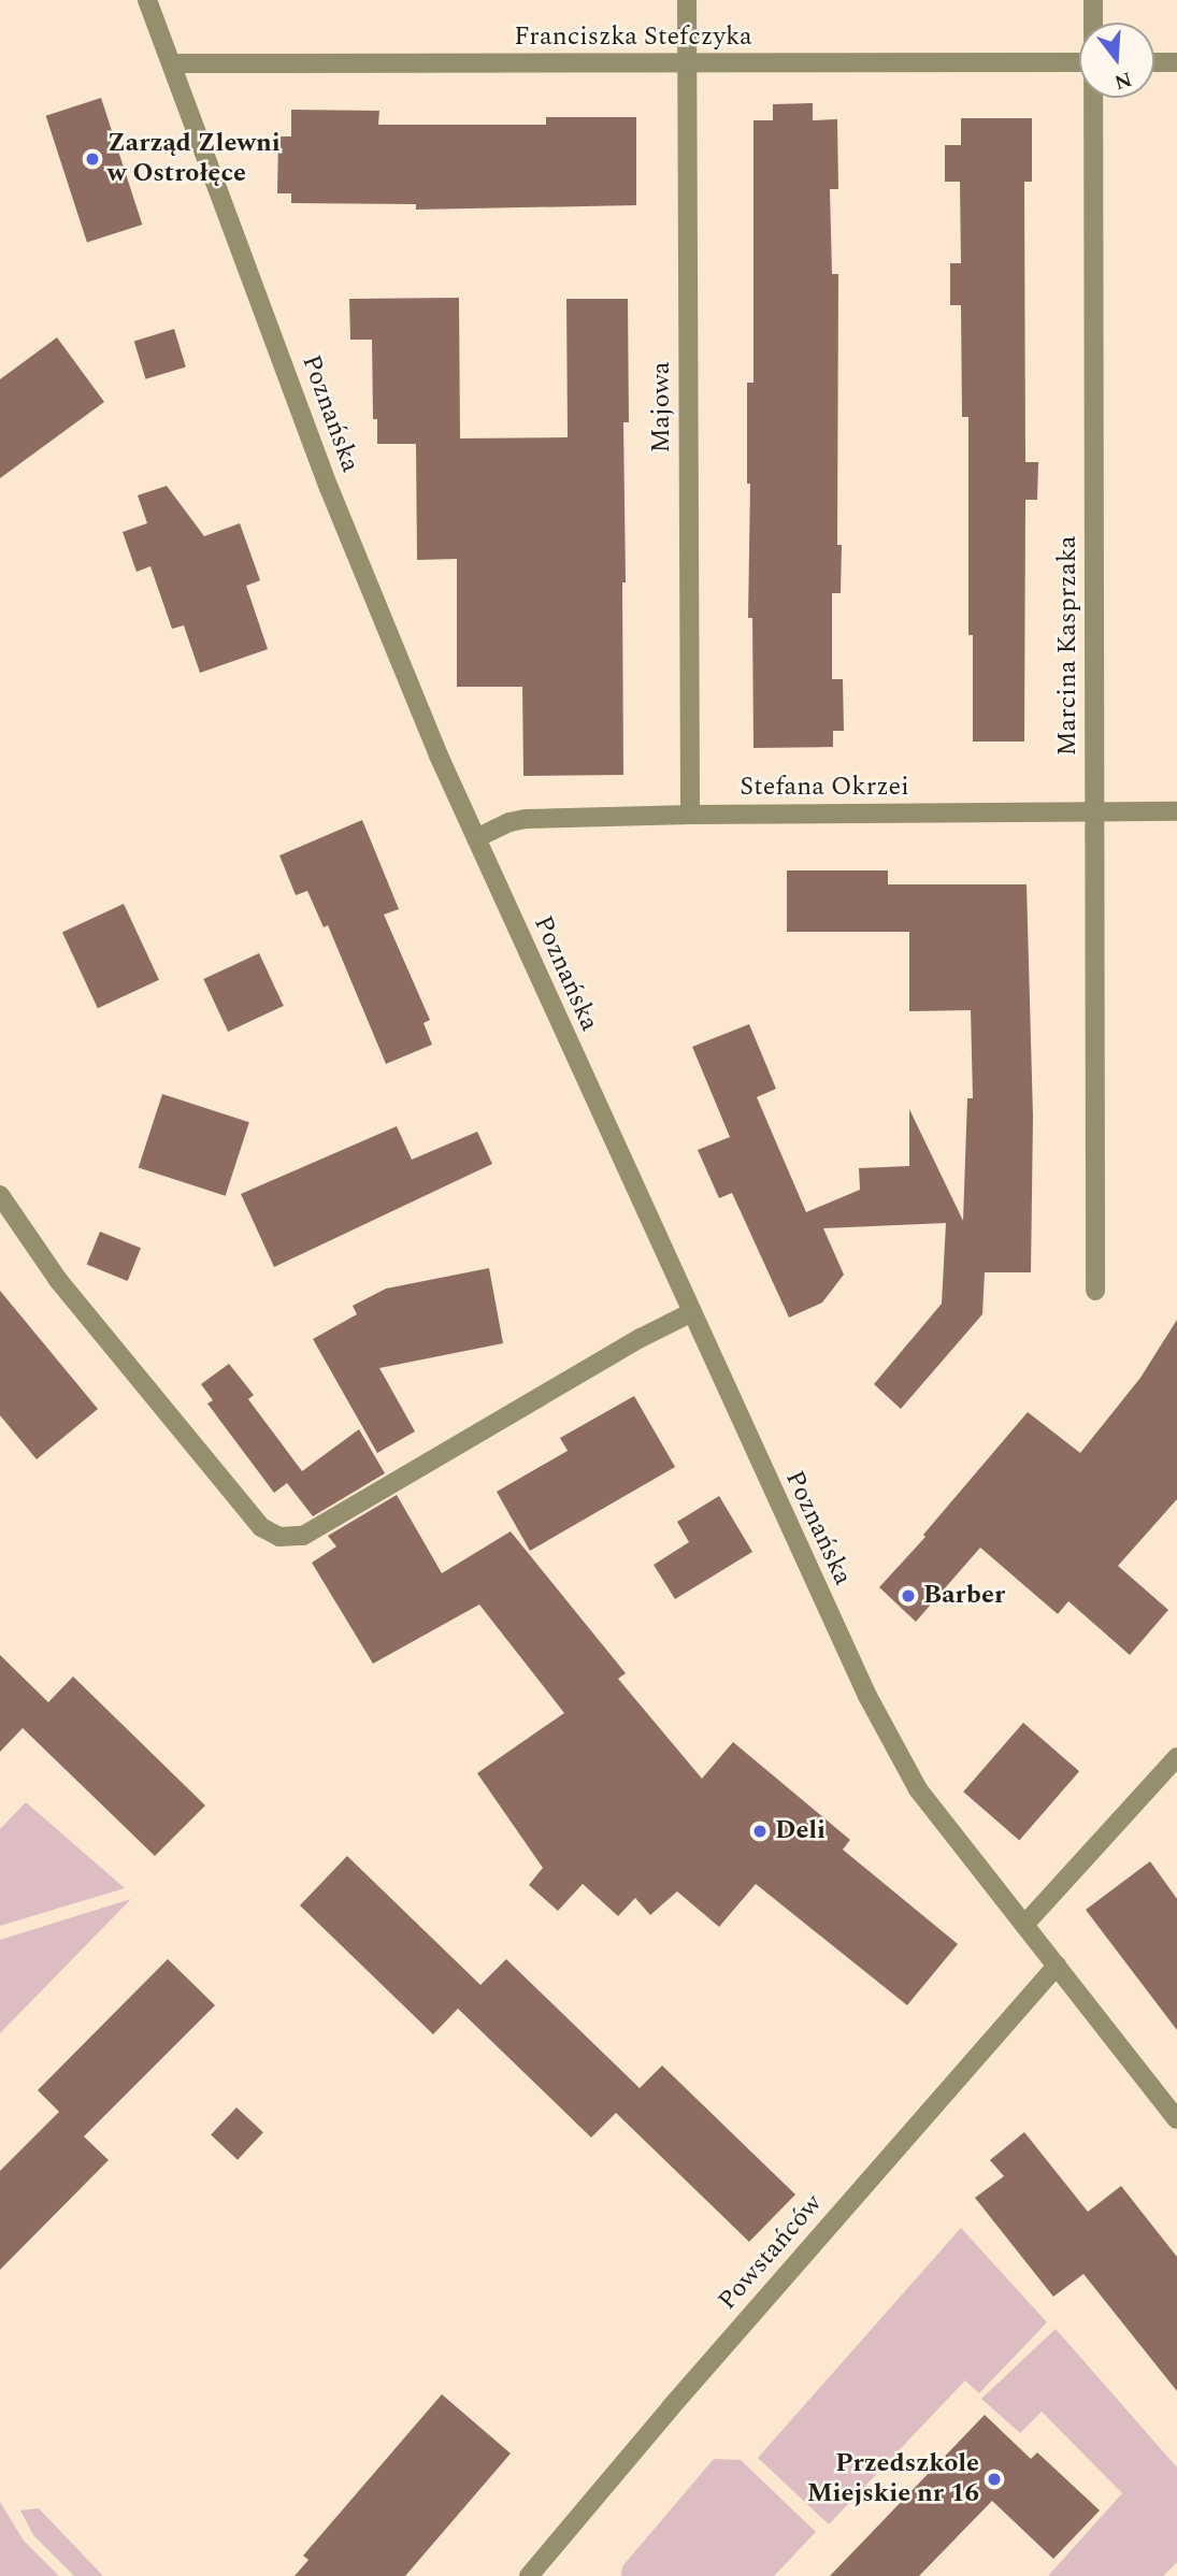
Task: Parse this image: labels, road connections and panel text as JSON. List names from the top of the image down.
{
  "streets": {
    "street": [
      "Franciszka Stefczyka",
      "Majowa",
      "Poznańska",
      "Marcina Kasprzaka",
      "Stefana Okrzei",
      "Powstańców"
    ]
  },
  "crossings": [
    ["Franciszka Stefczyka", "Majowa"],
    ["Franciszka Stefczyka", "Poznańska"],
    ["Majowa", "Stefana Okrzei"],
    ["Poznańska", "Stefana Okrzei"],
    ["Poznańska", "Powstańców"],
    ["Marcina Kasprzaka", "Stefana Okrzei"]
  ],
  "places": [
    "Zarząd Zlewni w Ostrołęce",
    "Barber",
    "Deli",
    "Przedszkole Miejskie nr 16"
  ],
  "north": "bottom"
}
